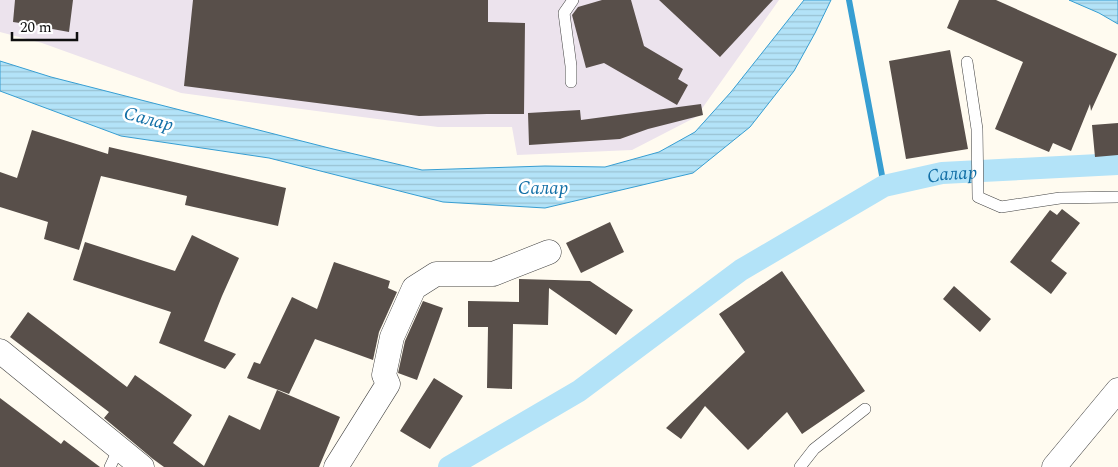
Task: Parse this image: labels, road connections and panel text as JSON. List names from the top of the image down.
{
  "water": ["Салар"],
  "scale_bar": "20 m"
}
